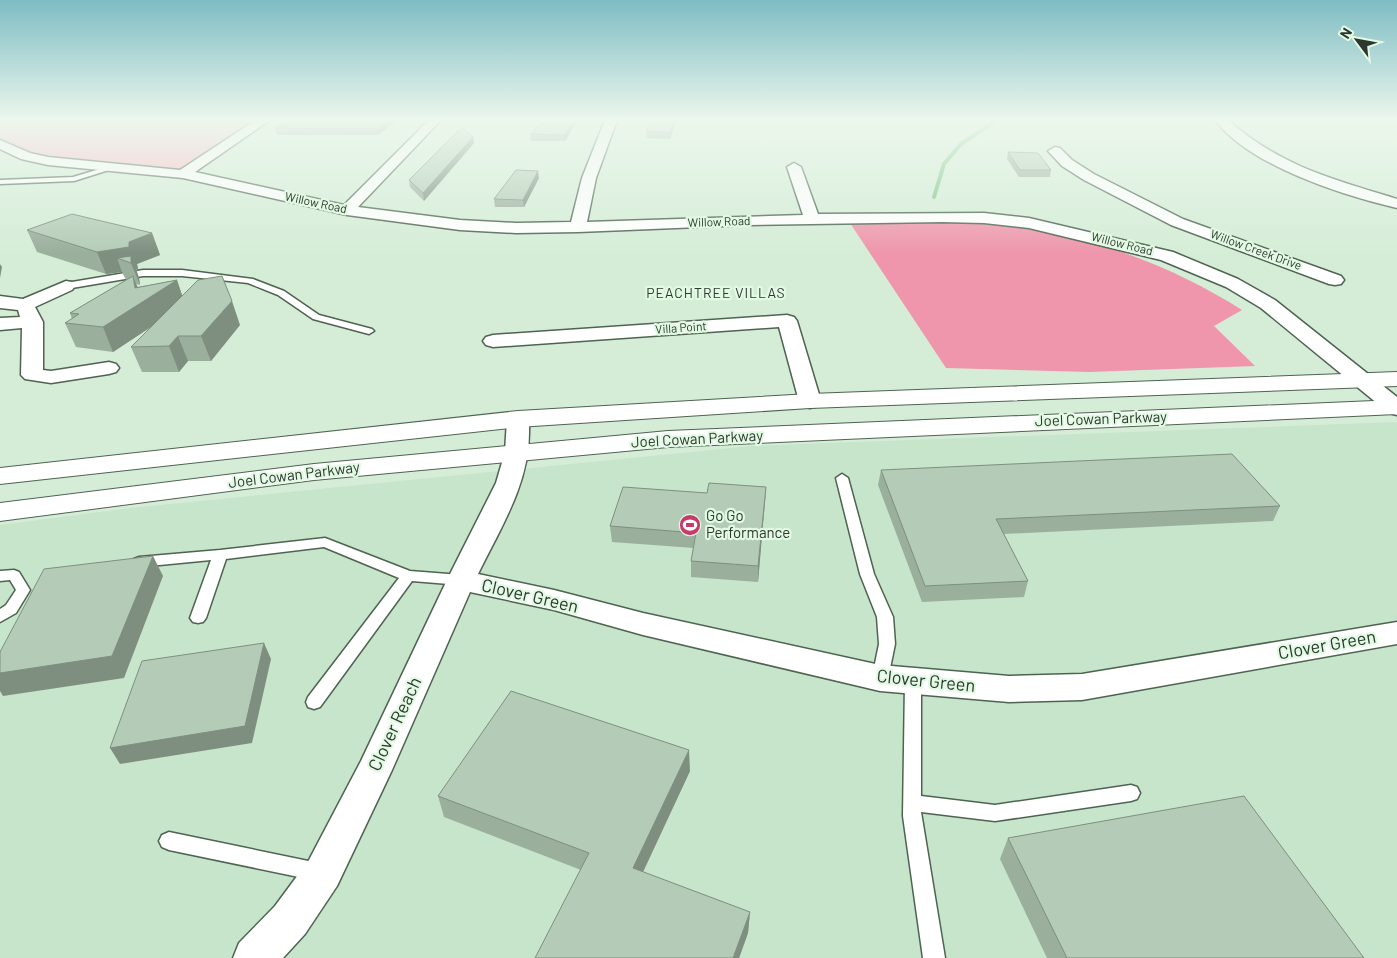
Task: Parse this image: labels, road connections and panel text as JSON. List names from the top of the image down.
{
  "streets": {
    "main road": ["Joel Cowan Parkway"],
    "street": [
      "Willow Road",
      "Willow Creek Drive",
      "Villa Point",
      "Clover Green",
      "Clover Reach"
    ]
  },
  "crossings": [
    ["Willow Road", "Joel Cowan Parkway"],
    ["Villa Point", "Joel Cowan Parkway"],
    ["Joel Cowan Parkway", "Clover Reach"],
    ["Clover Green", "Clover Reach"]
  ],
  "districts": ["PEACHTREE VILLAS"],
  "places": {
    "sports": ["Go Go Performance"]
  },
  "north": "top left"
}
